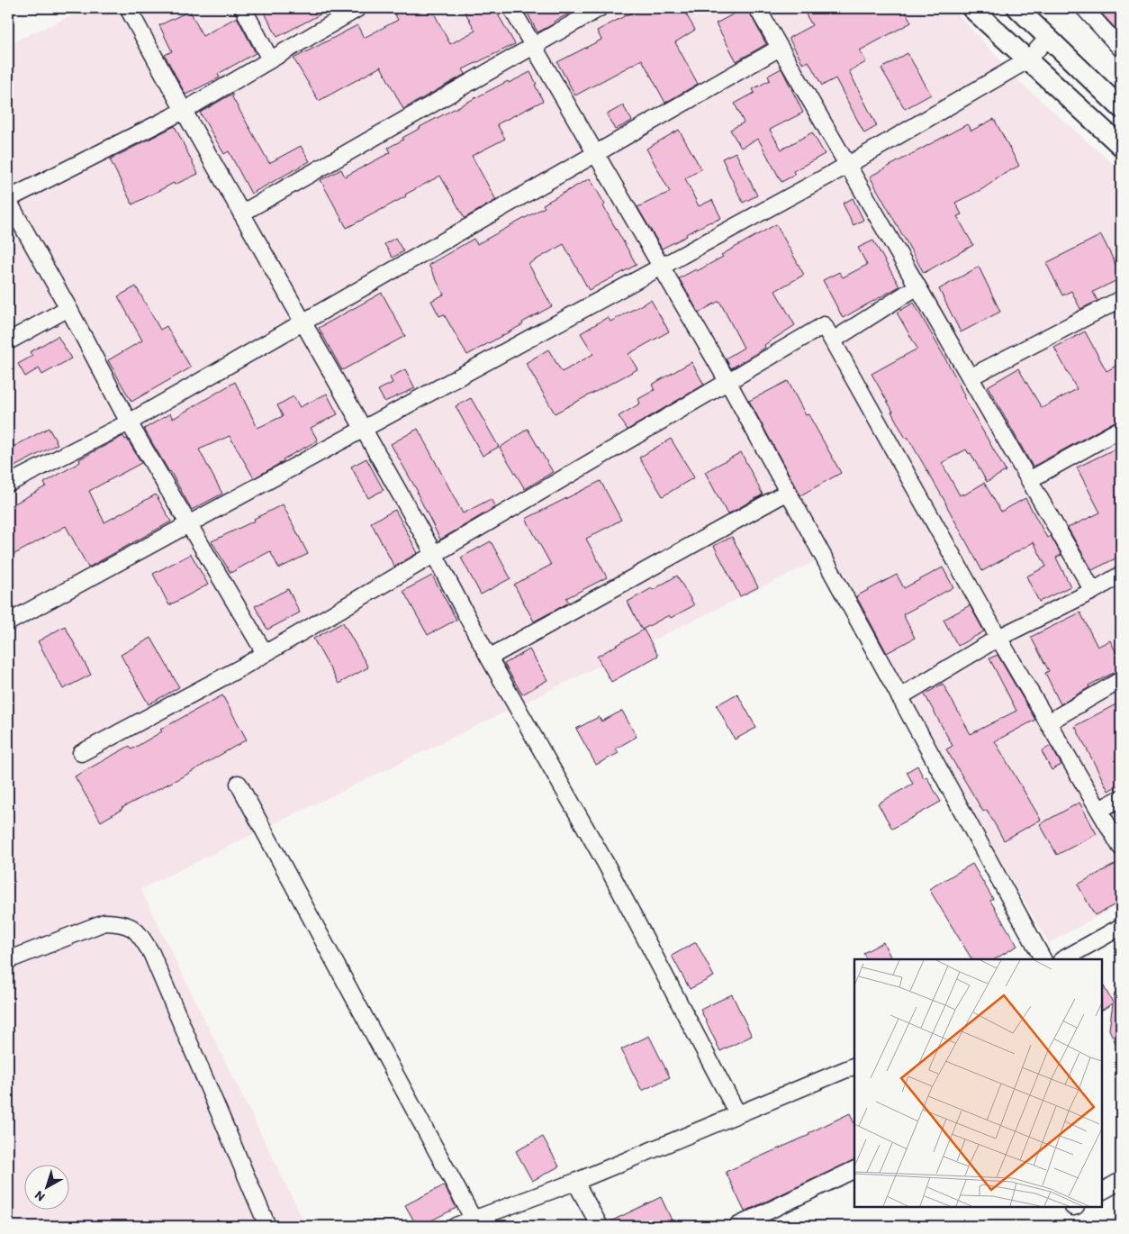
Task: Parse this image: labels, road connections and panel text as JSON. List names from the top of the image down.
{
  "north": "bottom left"
}
